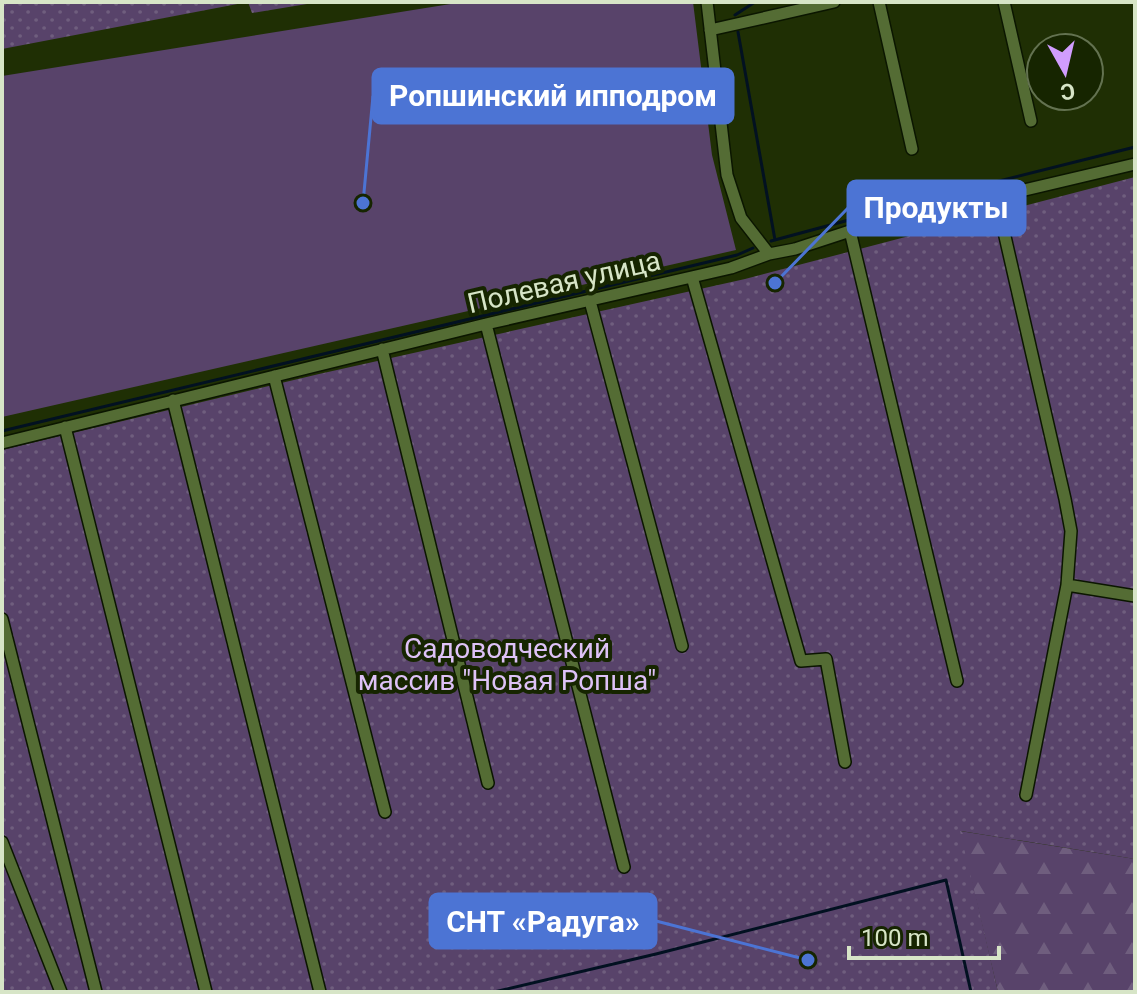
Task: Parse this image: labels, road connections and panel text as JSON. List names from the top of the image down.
{
  "streets": {
    "street": ["Полевая улица"]
  },
  "parks": ["Садоводческий массив \"Новая Ропша\""],
  "places": ["Ропшинский ипподром", "Продукты", "СНТ «Радуга»"],
  "scale_bar": "100 m",
  "north": "bottom"
}
